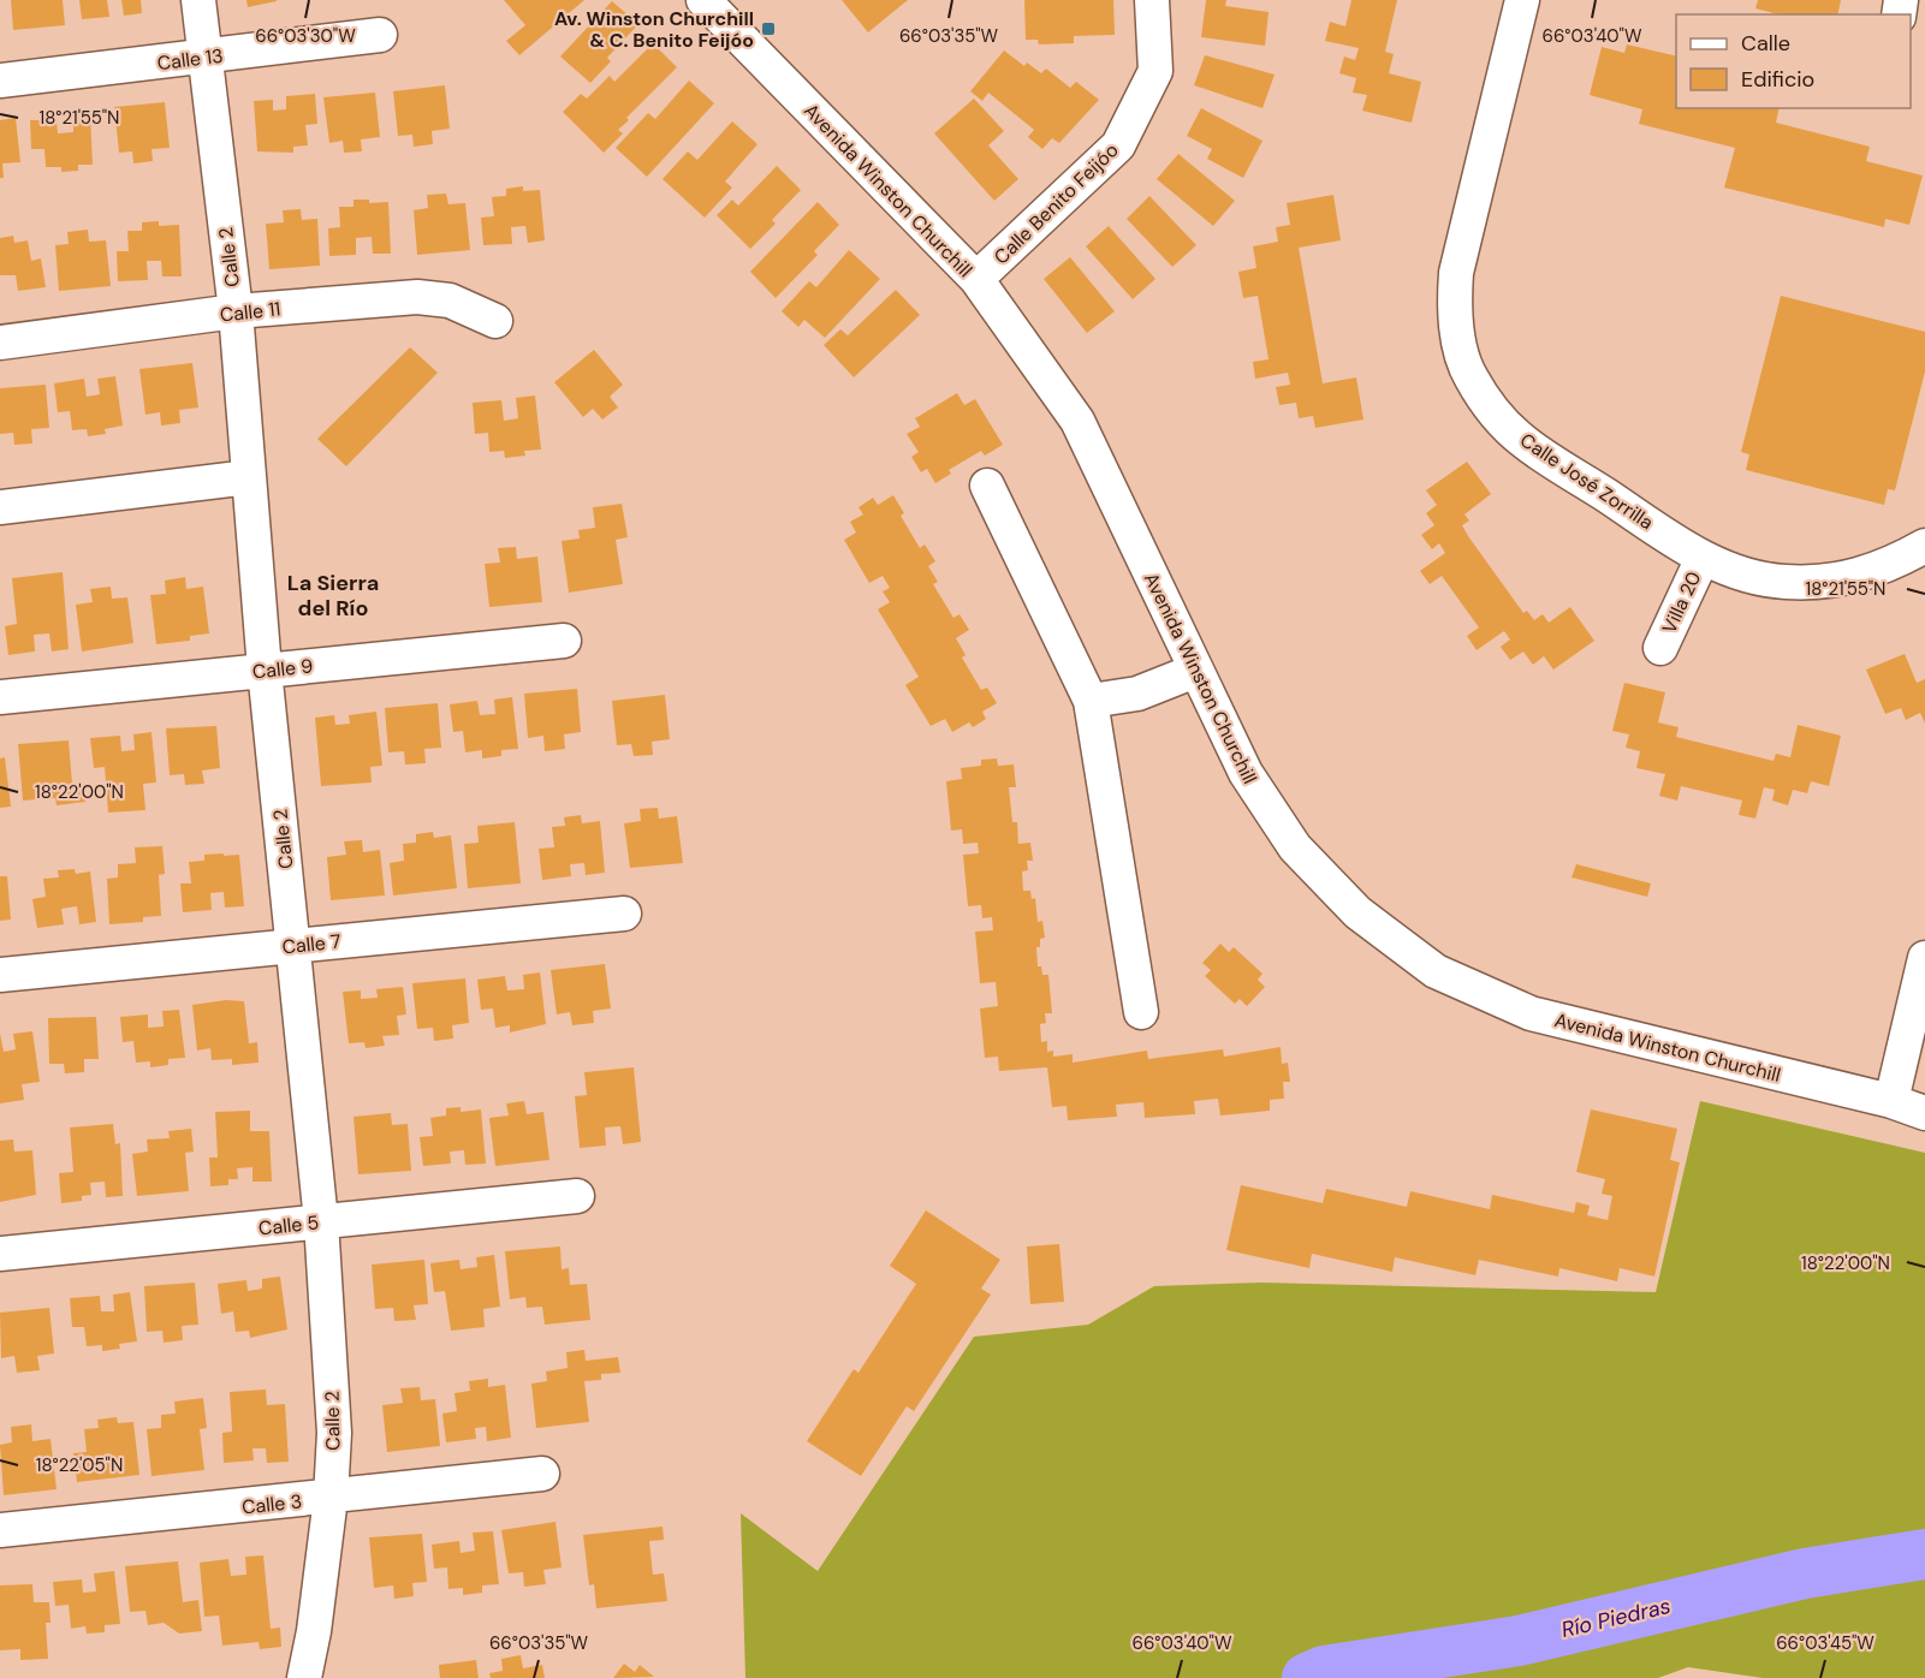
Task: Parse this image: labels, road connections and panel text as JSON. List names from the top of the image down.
{
  "streets": {
    "street": [
      "Calle 13",
      "Avenida Winston Churchill",
      "Calle Benito Feijóo",
      "Calle 2",
      "Calle 11",
      "Calle José Zorrilla",
      "Villa 20",
      "Calle 9",
      "Calle 7",
      "Calle 5",
      "Calle 3"
    ]
  },
  "crossings": [
    ["Calle 13", "Calle 2"],
    ["Avenida Winston Churchill", "Calle Benito Feijóo"],
    ["Calle 2", "Calle 11"],
    ["Calle 2", "Calle 9"],
    ["Calle 2", "Calle 7"],
    ["Calle 2", "Calle 5"],
    ["Calle 2", "Calle 3"],
    ["Calle José Zorrilla", "Villa 20"]
  ],
  "districts": ["La Sierra del Río"],
  "water": ["Río Piedras"],
  "places": {
    "transit": ["Av. Winston Churchill & C. Benito Feijóo"]
  },
  "legend": ["Calle", "Edificio"],
  "coordinates": [
    "66°03'30\"W",
    "66°03'35\"W",
    "66°03'40\"W",
    "18°21'55\"N",
    "18°22'00\"N",
    "18°22'05\"N",
    "66°03'45\"W"
  ]
}
